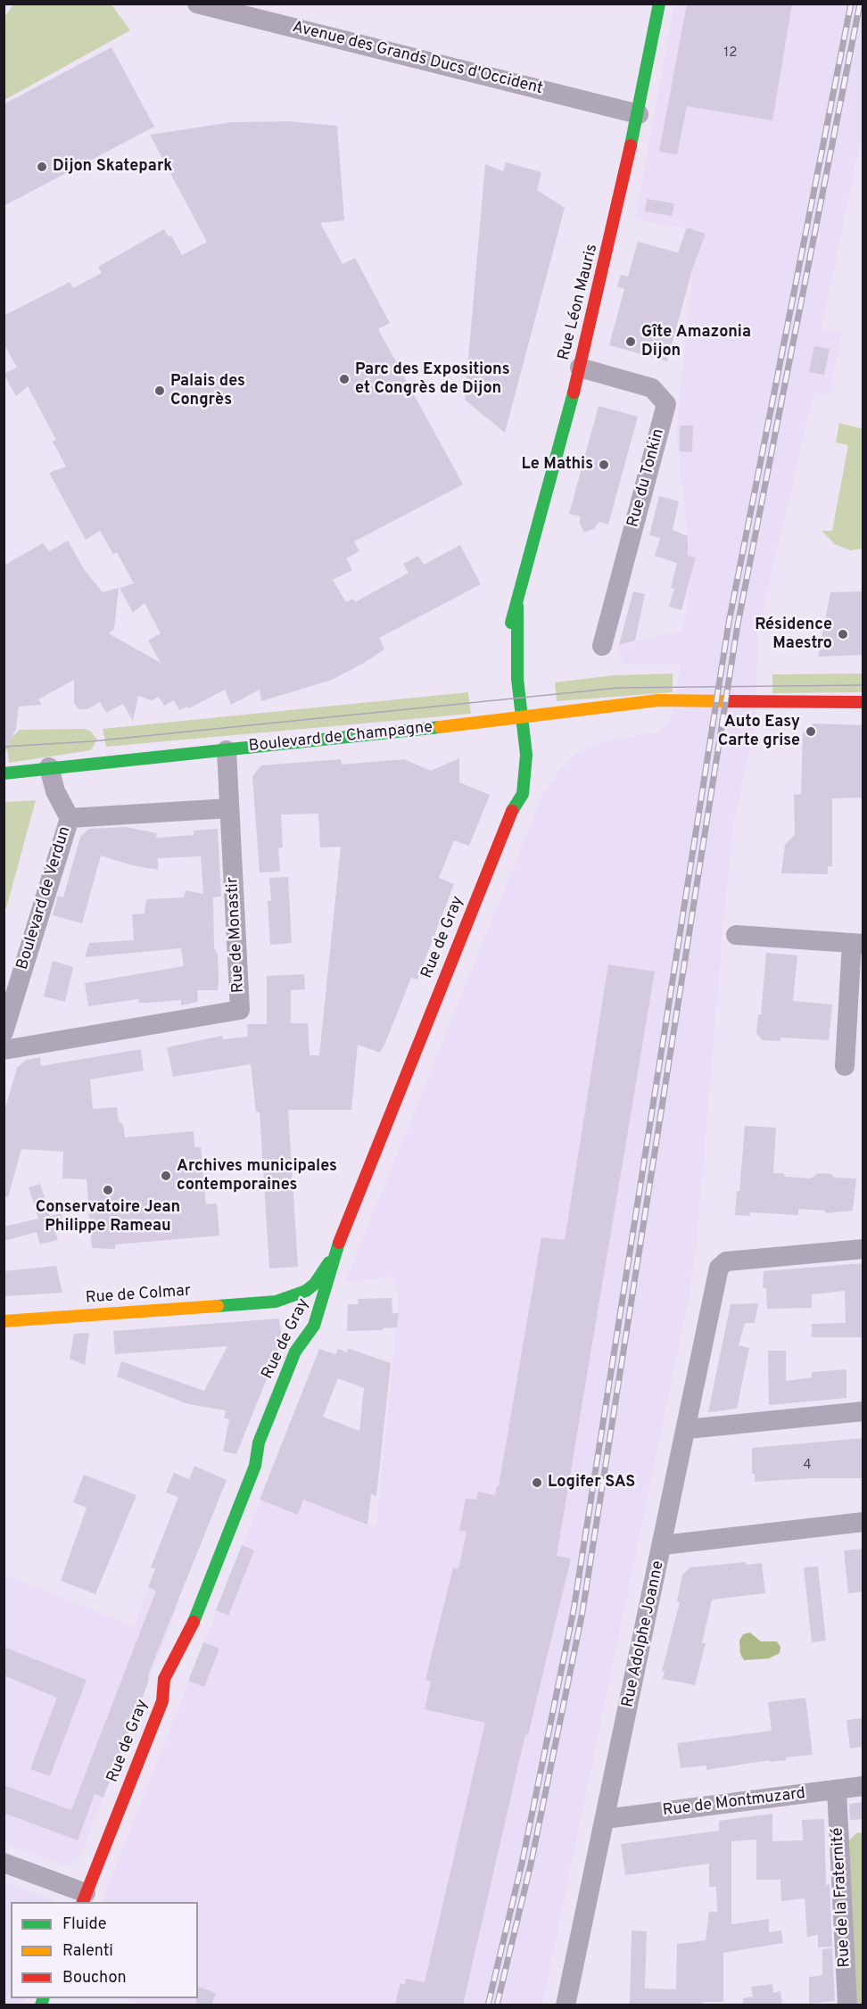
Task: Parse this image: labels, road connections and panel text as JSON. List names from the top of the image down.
{
  "streets": {
    "main road": [
      "Rue Léon Mauris",
      "Boulevard de Champagne",
      "Rue de Gray",
      "Rue de Colmar"
    ],
    "street": [
      "Avenue des Grands Ducs d'Occident",
      "Rue du Tonkin",
      "Boulevard de Verdun",
      "Rue de Monastir",
      "Rue Adolphe Joanne",
      "Rue de Montmuzard",
      "Rue de la Fraternité"
    ]
  },
  "crossings": [
    ["Avenue des Grands Ducs d'Occident", "Rue Léon Mauris"],
    ["Rue Léon Mauris", "Rue du Tonkin"],
    ["Rue Léon Mauris", "Boulevard de Champagne"],
    ["Rue Léon Mauris", "Rue de Gray"],
    ["Boulevard de Champagne", "Boulevard de Verdun"],
    ["Boulevard de Champagne", "Rue de Monastir"],
    ["Boulevard de Champagne", "Rue de Gray"],
    ["Rue de Gray", "Rue de Colmar"],
    ["Rue Adolphe Joanne", "Rue de Montmuzard"],
    ["Rue de Montmuzard", "Rue de la Fraternité"]
  ],
  "places": [
    "Dijon Skatepark",
    "Gîte Amazonia Dijon",
    "Parc des Expositions et Congrès de Dijon",
    "Palais des Congrès",
    "Le Mathis",
    "Résidence Maestro",
    "Auto Easy Carte grise",
    "Archives municipales contemporaines",
    "Conservatoire Jean Philippe Rameau",
    "Logifer SAS"
  ],
  "house_numbers": ["12", "4"],
  "legend": ["Fluide", "Ralenti", "Bouchon"]
}
